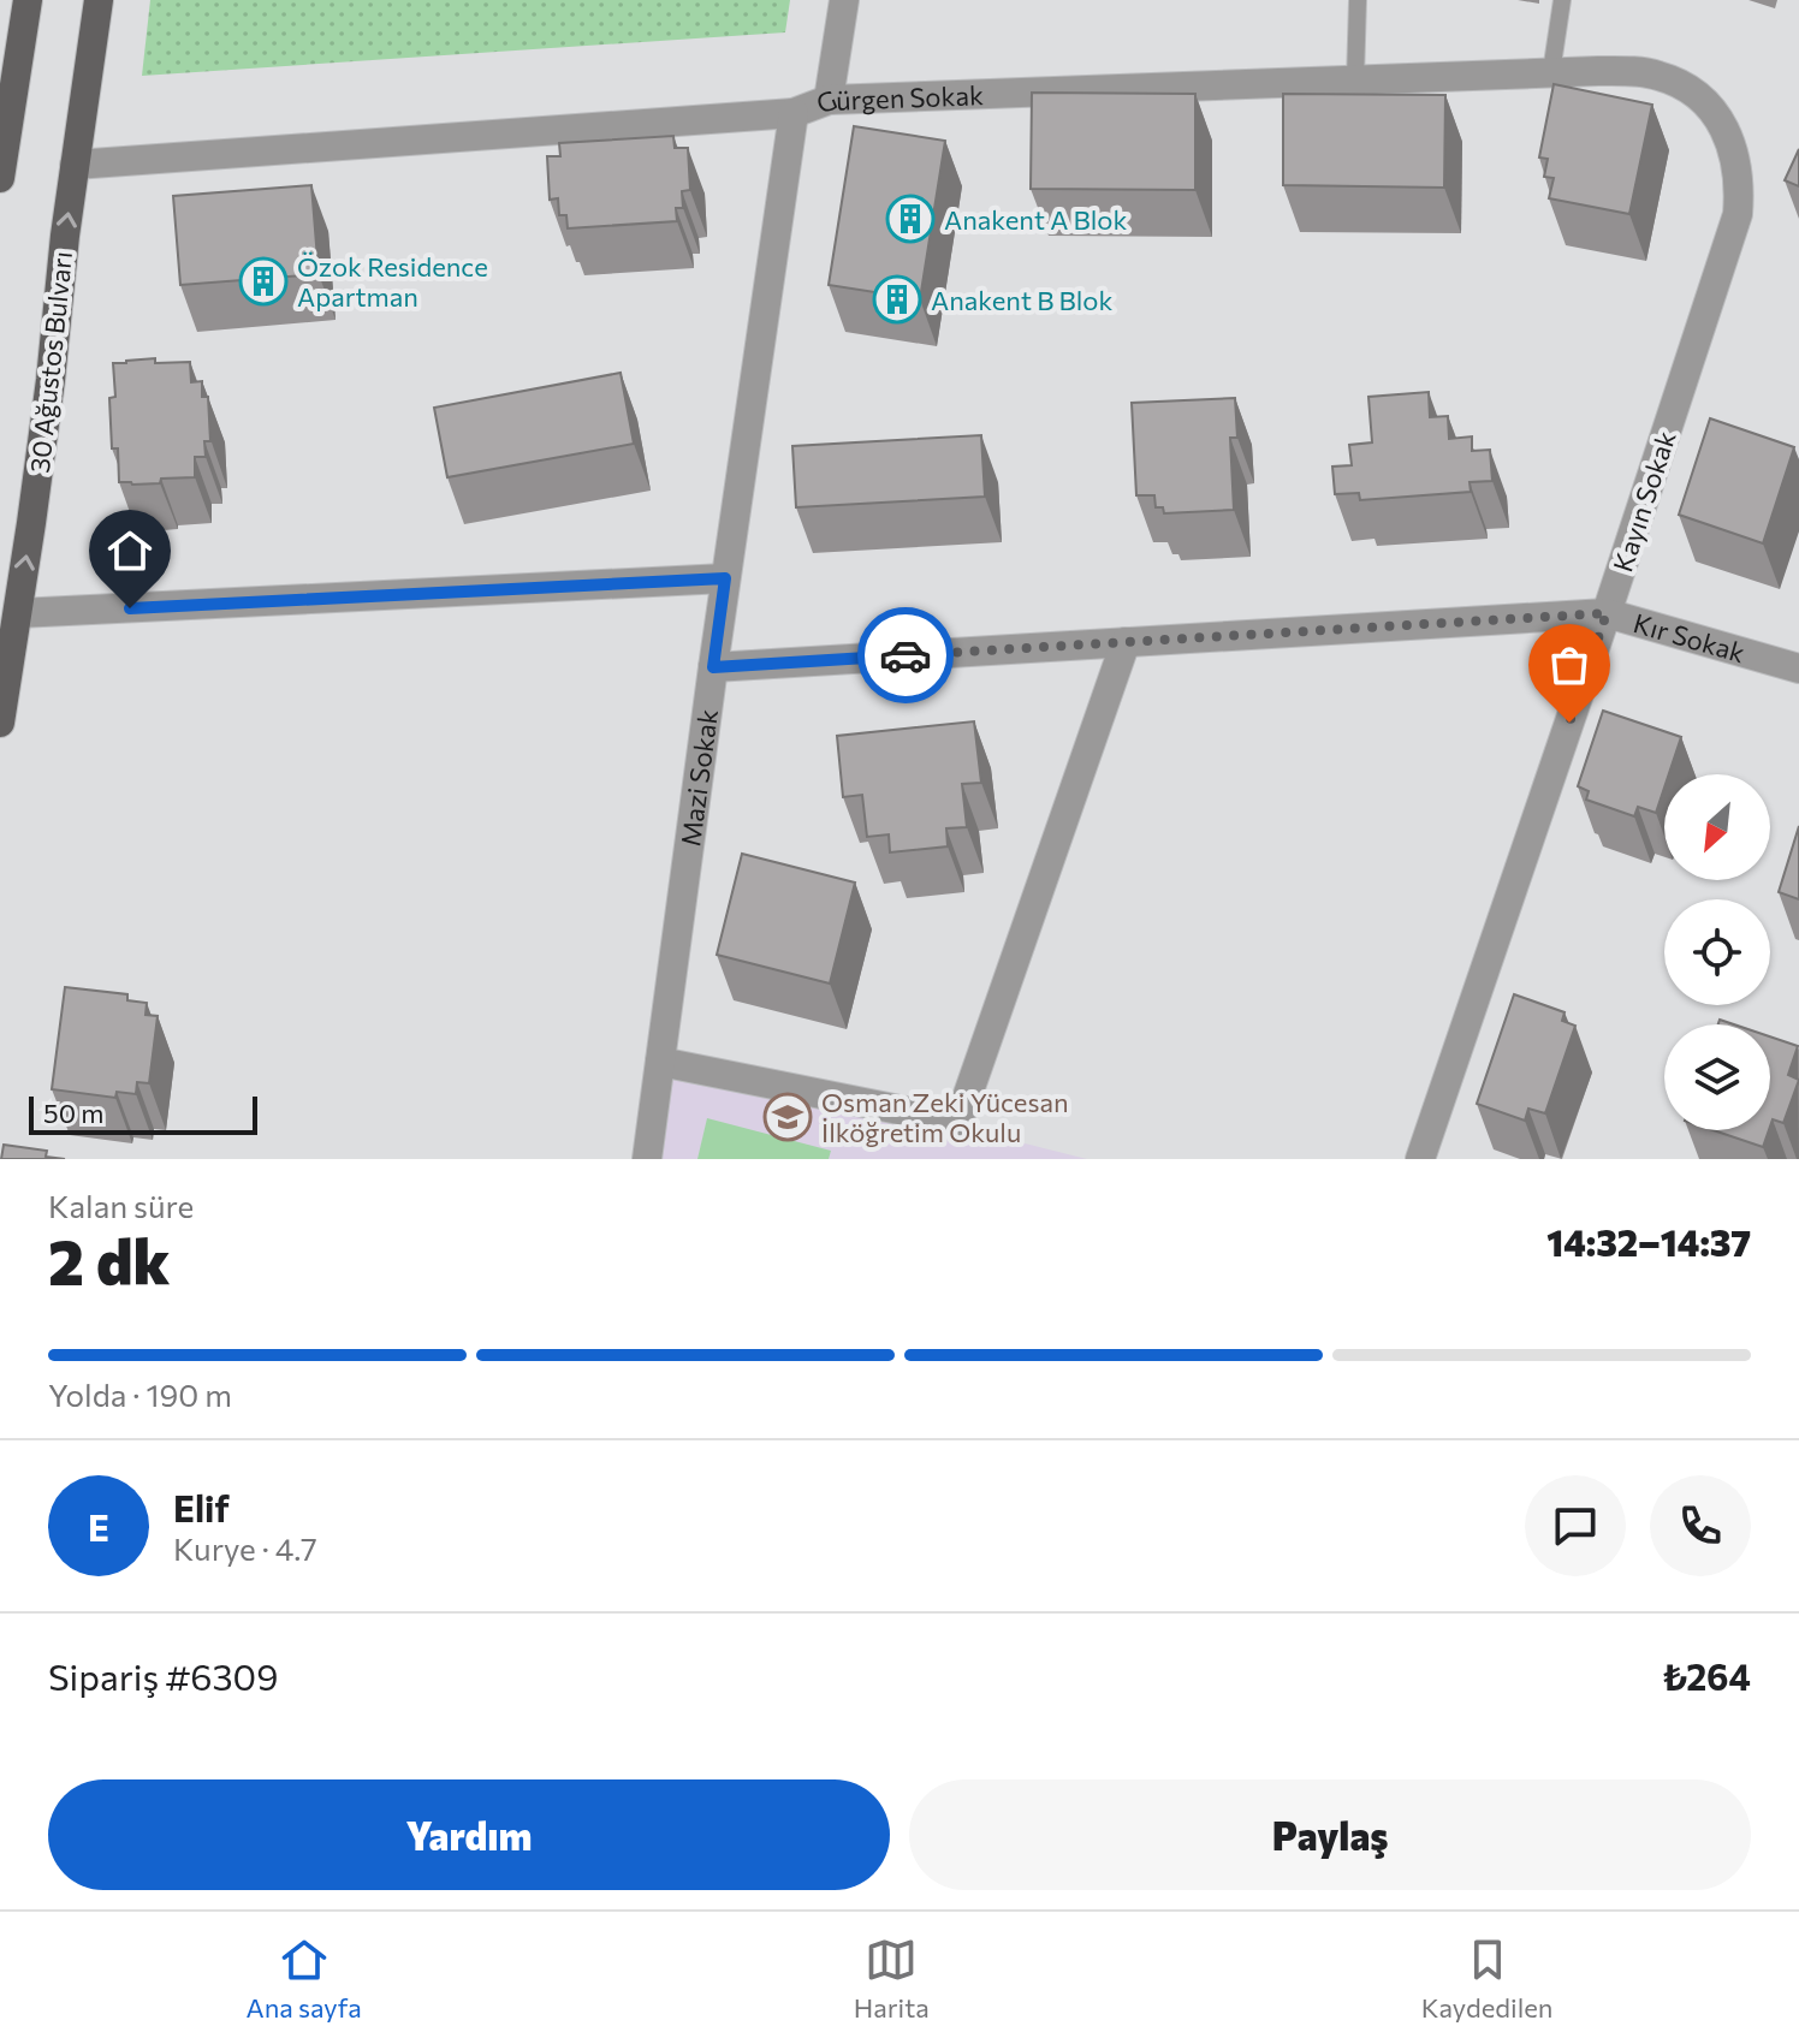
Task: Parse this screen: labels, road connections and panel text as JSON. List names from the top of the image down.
{
  "streets": {
    "main road": ["30 Ağustos Bulvarı"],
    "street": [
      "Gürgen Sokak",
      "Kayın Sokak",
      "Kır Sokak",
      "Mazi Sokak"
    ]
  },
  "crossings": [
    ["Gürgen Sokak", "30 Ağustos Bulvarı"],
    ["Gürgen Sokak", "Kayın Sokak"],
    ["Gürgen Sokak", "Mazi Sokak"],
    ["Kayın Sokak", "Kır Sokak"],
    ["Kır Sokak", "Mazi Sokak"]
  ],
  "one_way": ["30 Ağustos Bulvarı"],
  "places": {
    "building": ["Anakent A Blok", "Özok Residence Apartman", "Anakent B Blok"],
    "school or university": ["Osman Zeki Yücesan İlköğretim Okulu"]
  },
  "scale_bar": "50 m",
  "north": "bottom left",
  "page": {
    "scale": "50 m",
    "heading": ["2 dk", "Kalan süre", "14:32–14:37"],
    "panel": [
      "Elif",
      "Kurye · 4.7",
      "Sipariş #6309",
      "₺264"
    ],
    "bar": "Yolda · 190 m",
    "round": "E",
    "buttons": ["Yardım", "Paylaş"],
    "tabs": ["Ana sayfa", "Harita", "Kaydedilen"]
  }
}
